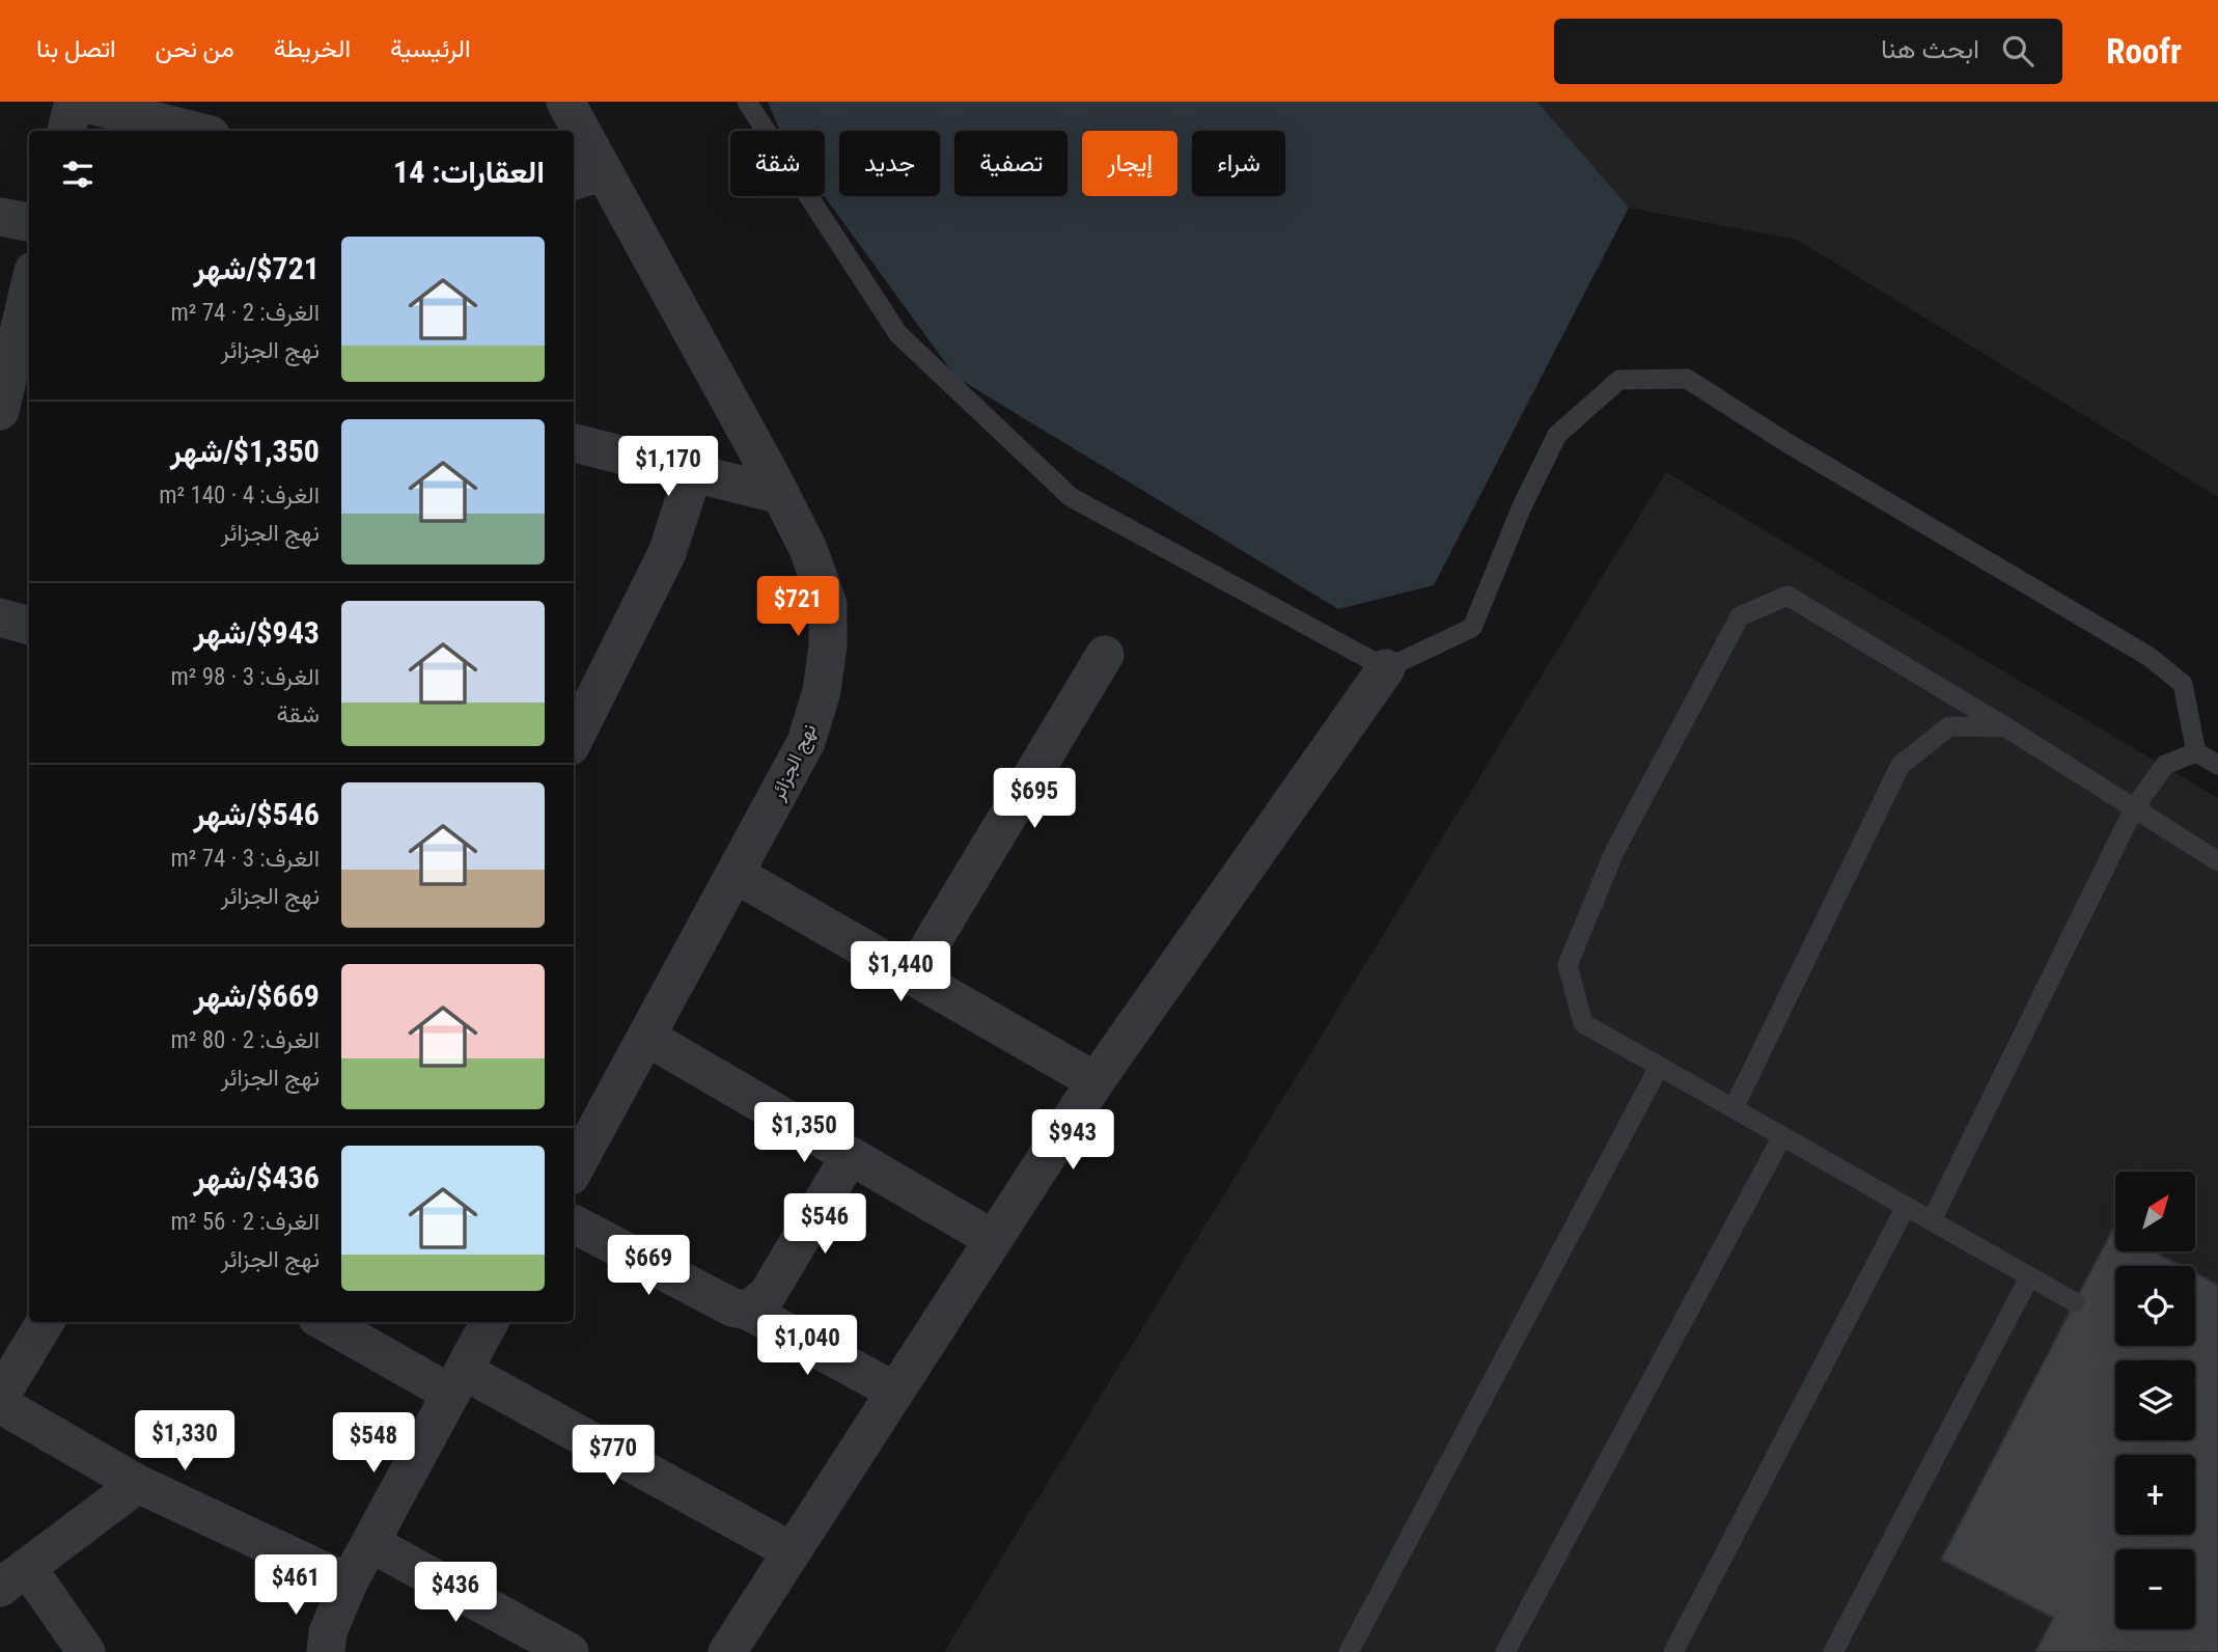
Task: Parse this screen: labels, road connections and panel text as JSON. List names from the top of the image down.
{
  "streets": {
    "street": ["نهج الجزائر"]
  },
  "north": "top right",
  "page": {
    "header": "Roofr",
    "search": "ابحث هنا",
    "nav": [
      "الرئيسية",
      "الخريطة",
      "من نحن",
      "اتصل بنا"
    ],
    "chip": [
      "شراء",
      "إيجار",
      "تصفية",
      "جديد",
      "شقة"
    ],
    "heading": "العقارات: 14",
    "list": [
      {
        "name": "$721/شهر",
        "note": "الغرف: 2 · 74 m² · نهج الجزائر"
      },
      {
        "name": "$1,350/شهر",
        "note": "الغرف: 4 · 140 m² · نهج الجزائر"
      },
      {
        "name": "$943/شهر",
        "note": "الغرف: 3 · 98 m² · شقة"
      },
      {
        "name": "$546/شهر",
        "note": "الغرف: 3 · 74 m² · نهج الجزائر"
      },
      {
        "name": "$669/شهر",
        "note": "الغرف: 2 · 80 m² · نهج الجزائر"
      },
      {
        "name": "$436/شهر",
        "note": "الغرف: 2 · 56 m² · نهج الجزائر"
      }
    ],
    "price": [
      "$1,170",
      "$721",
      "$695",
      "$1,440",
      "$1,350",
      "$943",
      "$546",
      "$669",
      "$1,040",
      "$1,330",
      "$548",
      "$770",
      "$461",
      "$436"
    ],
    "map_buttons": ["+", "−"]
  }
}
